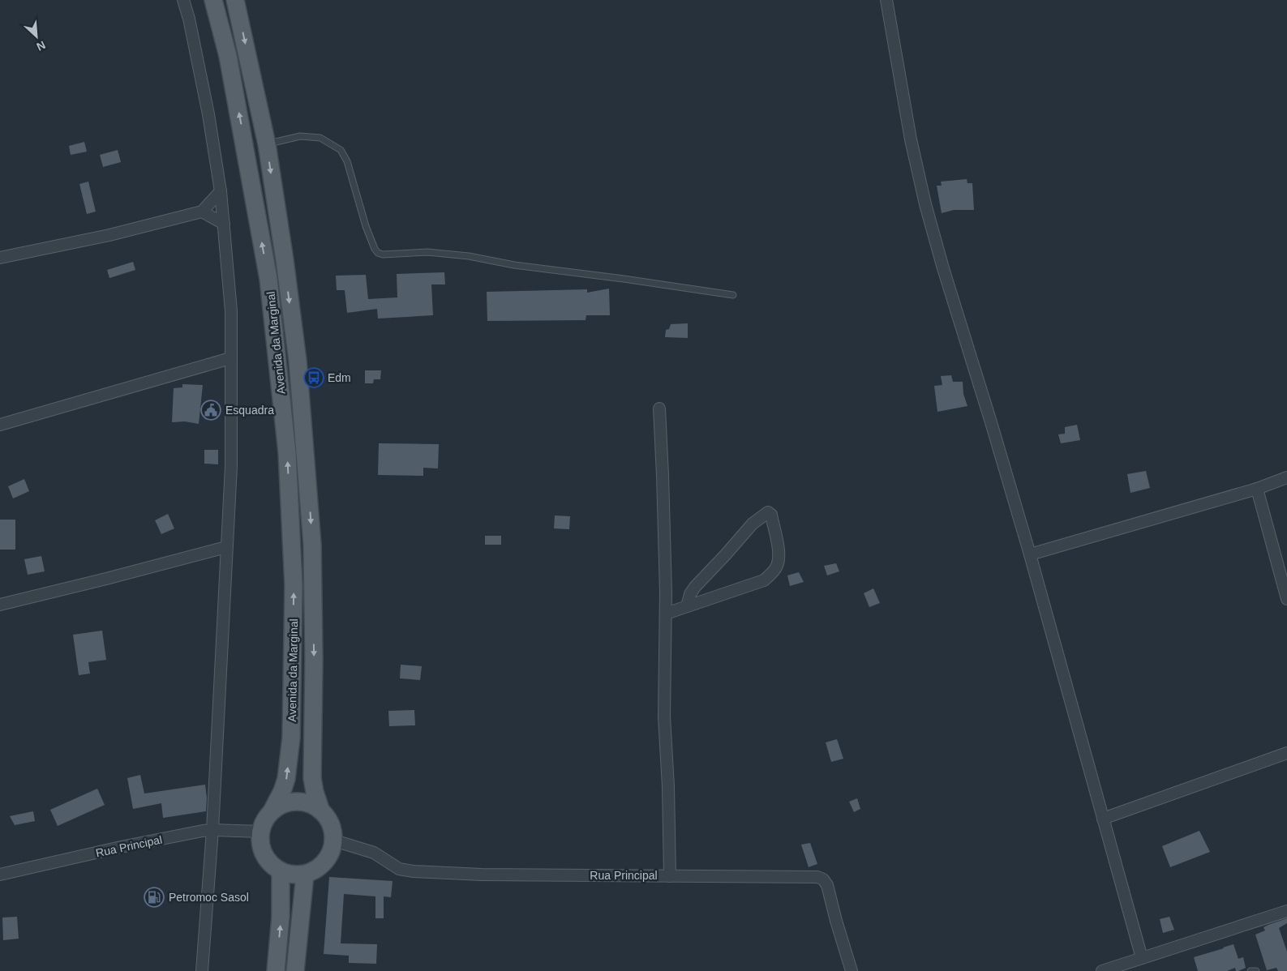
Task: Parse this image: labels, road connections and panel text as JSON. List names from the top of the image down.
{
  "streets": {
    "main road": ["Avenida da Marginal"],
    "street": ["Rua Principal"]
  },
  "crossings": [
    ["Avenida da Marginal", "Rua Principal"]
  ],
  "places": {
    "bus stop": ["Edm"],
    "public building": ["Esquadra"],
    "fuel station": ["Petromoc Sasol"]
  },
  "north": "bottom right"
}
